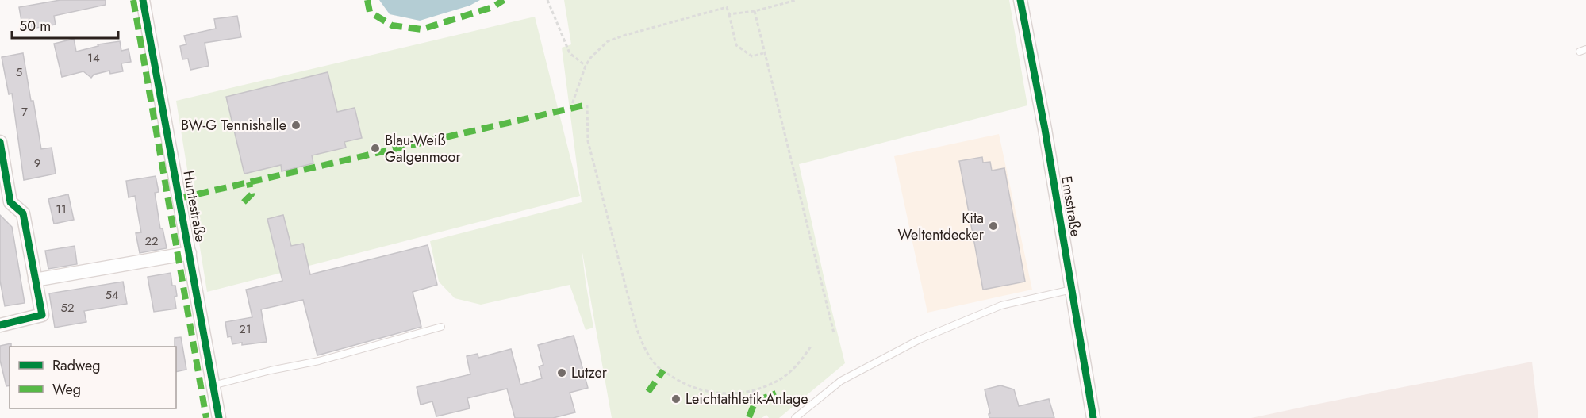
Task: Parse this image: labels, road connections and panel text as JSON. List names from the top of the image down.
{
  "streets": {
    "street": ["Huntestraße", "Emsstraße"]
  },
  "places": [
    "BW-G Tennishalle",
    "Blau-Weiß Galgenmoor",
    "Kita Weltentdecker",
    "Lutzer",
    "Leichtathletik-Anlage"
  ],
  "house_numbers": [
    "14",
    "5",
    "7",
    "9",
    "11",
    "22",
    "54",
    "52",
    "21"
  ],
  "legend": ["Radweg", "Weg"],
  "scale_bar": "50 m"
}
